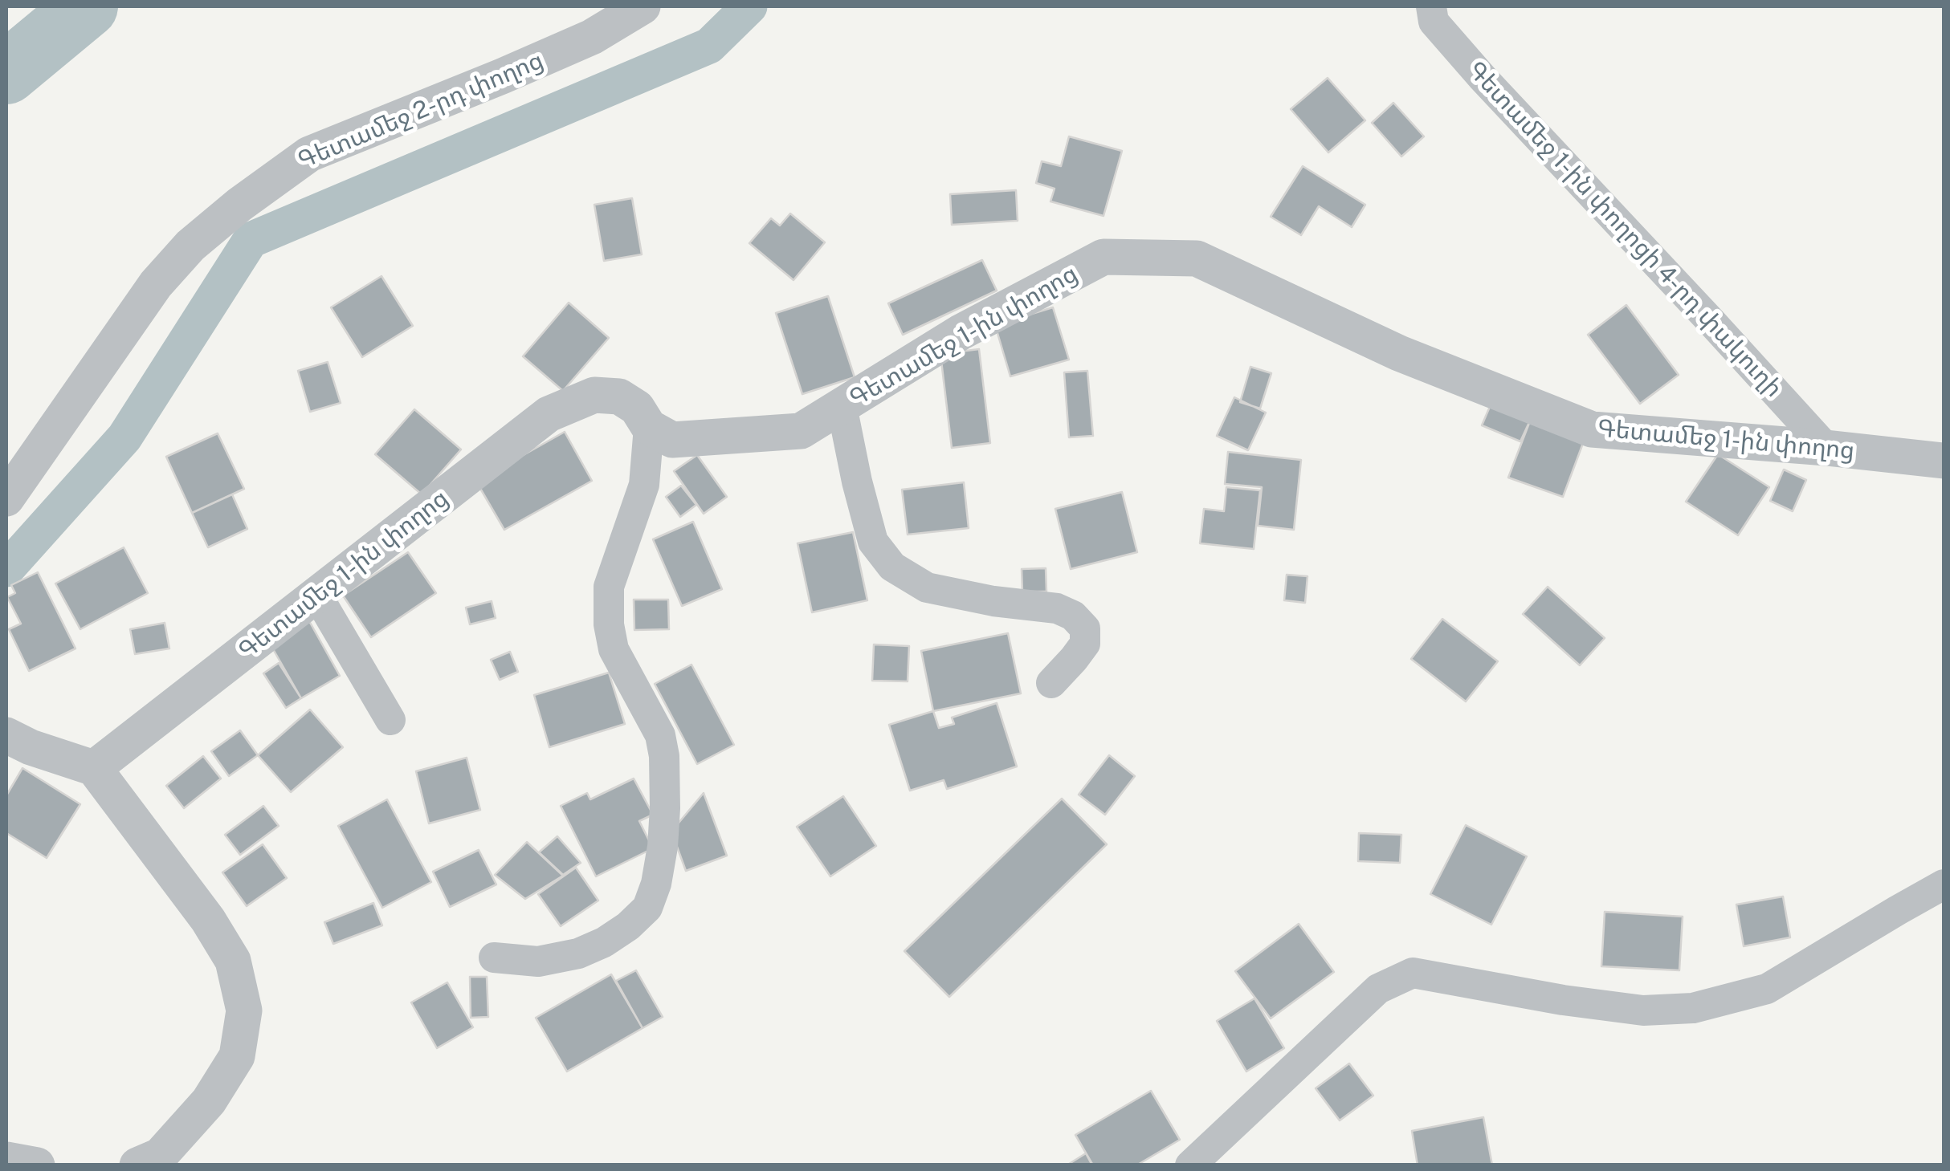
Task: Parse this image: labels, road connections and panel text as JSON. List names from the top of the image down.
{
  "streets": {
    "street": ["Գետամեջ 2-րդ փողոց", "Գետամեջ 1-ին փողոցի 4-րդ փակուղի", "Գետամեջ 1-ին փողոց"]
  },
  "crossings": [
    ["Գետամեջ 1-ին փողոցի 4-րդ փակուղի", "Գետամեջ 1-ին փողոց"]
  ]
}
